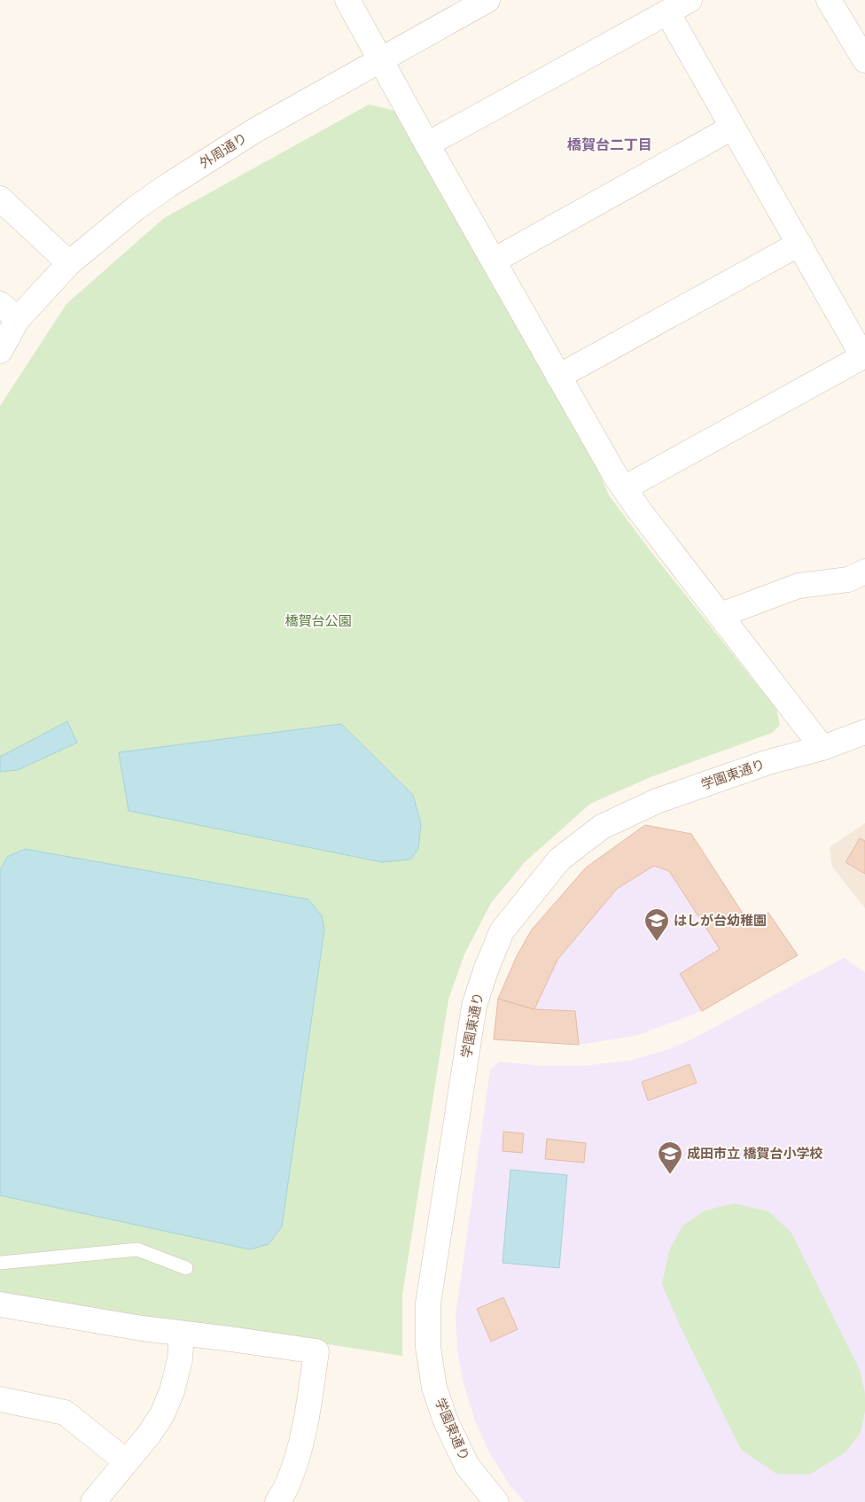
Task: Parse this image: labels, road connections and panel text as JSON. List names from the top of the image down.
{
  "streets": {
    "street": ["外周通り", "学園東通り"]
  },
  "districts": ["橋賀台二丁目"],
  "parks": ["橋賀台公園"],
  "places": {
    "school or university": ["はしが台幼稚園", "成田市立 橋賀台小学校"]
  }
}
